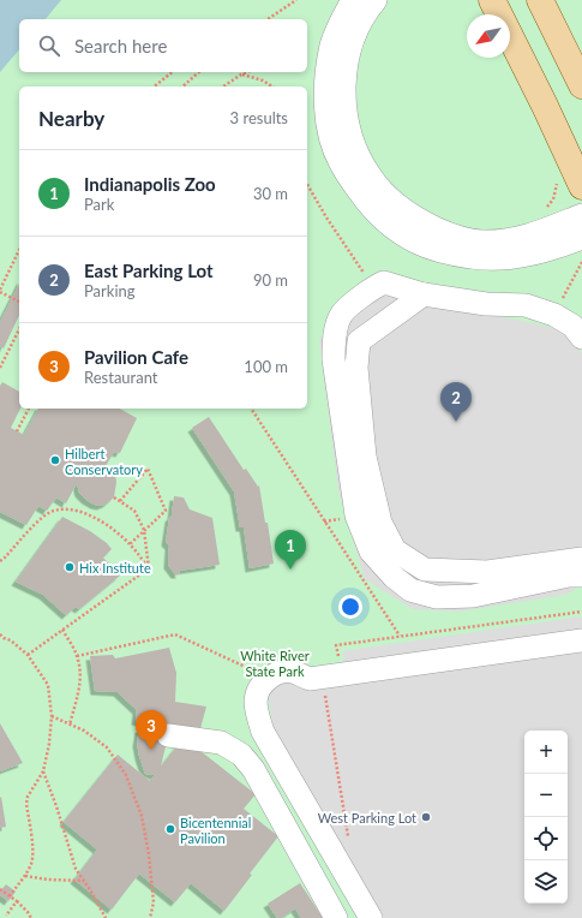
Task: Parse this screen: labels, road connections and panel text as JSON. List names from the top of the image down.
{
  "parks": ["White River State Park"],
  "places": [
    "Hilbert Conservatory",
    "Hix Institute",
    "West Parking Lot",
    "Bicentennial Pavilion"
  ],
  "north": "bottom left",
  "page": {
    "search": "Search here",
    "heading": ["Nearby", "3 results"],
    "list": [
      {
        "mark": "1",
        "name": "Indianapolis Zoo",
        "note": "Park",
        "value": "30 m"
      },
      {
        "mark": "2",
        "name": "East Parking Lot",
        "note": "Parking",
        "value": "90 m"
      },
      {
        "mark": "3",
        "name": "Pavilion Cafe",
        "note": "Restaurant",
        "value": "100 m"
      }
    ],
    "pins": ["2", "1", "3"],
    "map_buttons": ["+", "−"]
  }
}
